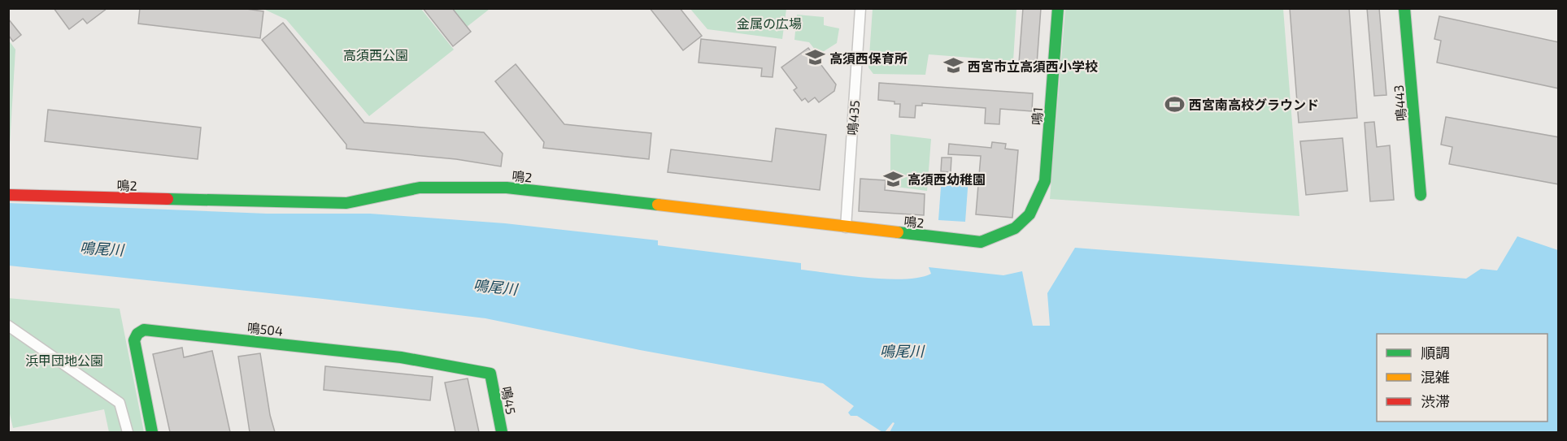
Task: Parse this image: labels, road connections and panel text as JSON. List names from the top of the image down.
{
  "streets": {
    "street": [
      "鳴443",
      "鳴1",
      "鳴435",
      "鳴2",
      "鳴504",
      "鳴45"
    ]
  },
  "crossings": [
    ["鳴1", "鳴2"],
    ["鳴435", "鳴2"],
    ["鳴504", "鳴45"]
  ],
  "water": ["鳴尾川"],
  "parks": ["金属の広場", "高須西公園", "浜甲団地公園"],
  "places": {
    "school or university": ["高須西保育所", "西宮市立高須西小学校", "高須西幼稚園"],
    "sports": ["西宮南高校グラウンド"]
  },
  "legend": ["順調", "混雑", "渋滞"]
}
